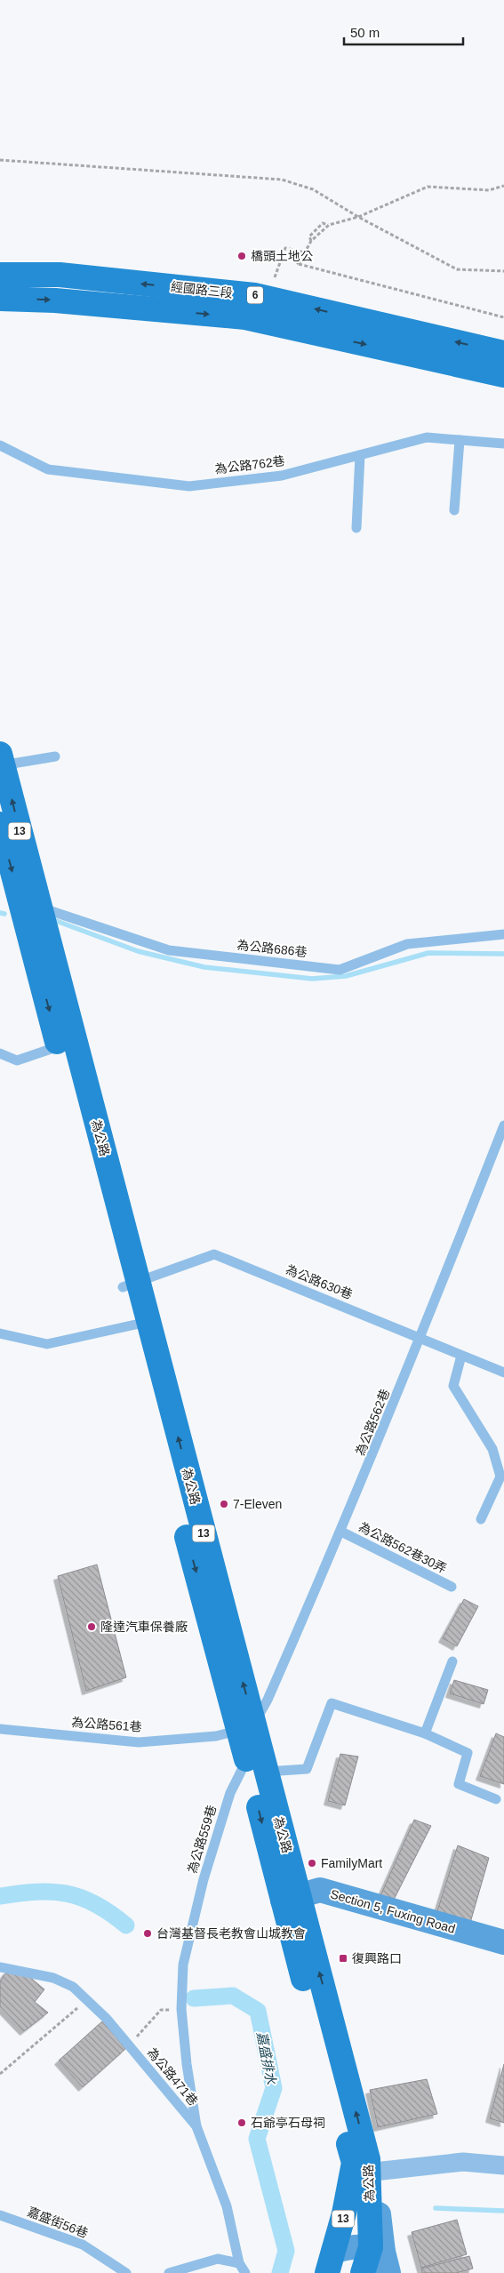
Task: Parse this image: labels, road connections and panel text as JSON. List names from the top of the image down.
{
  "streets": {
    "main road": [
      "經國路三段",
      "6",
      "13",
      "為公路"
    ],
    "street": ["Section 5, Fuxing Road"],
    "lane": [
      "為公路762巷",
      "為公路686巷",
      "為公路630巷",
      "為公路562巷",
      "為公路562巷30弄",
      "為公路561巷",
      "為公路559巷",
      "為公路471巷",
      "嘉盛街56巷"
    ]
  },
  "crossings": [
    ["13", "為公路"],
    ["為公路686巷", "為公路"],
    ["為公路", "為公路630巷"],
    ["為公路", "為公路562巷"],
    ["為公路", "為公路561巷"],
    ["為公路", "為公路559巷"],
    ["為公路", "Section 5, Fuxing Road"],
    ["為公路630巷", "為公路562巷"],
    ["為公路562巷", "為公路562巷30弄"],
    ["為公路562巷", "為公路561巷"]
  ],
  "water": ["嘉盛排水"],
  "places": {
    "other": [
      "橋頭土地公",
      "7-Eleven",
      "隆達汽車保養廠",
      "FamilyMart",
      "台灣基督長老教會山城教會",
      "石爺亭石母祠"
    ],
    "transit": ["復興路口"]
  },
  "scale_bar": "50 m"
}
